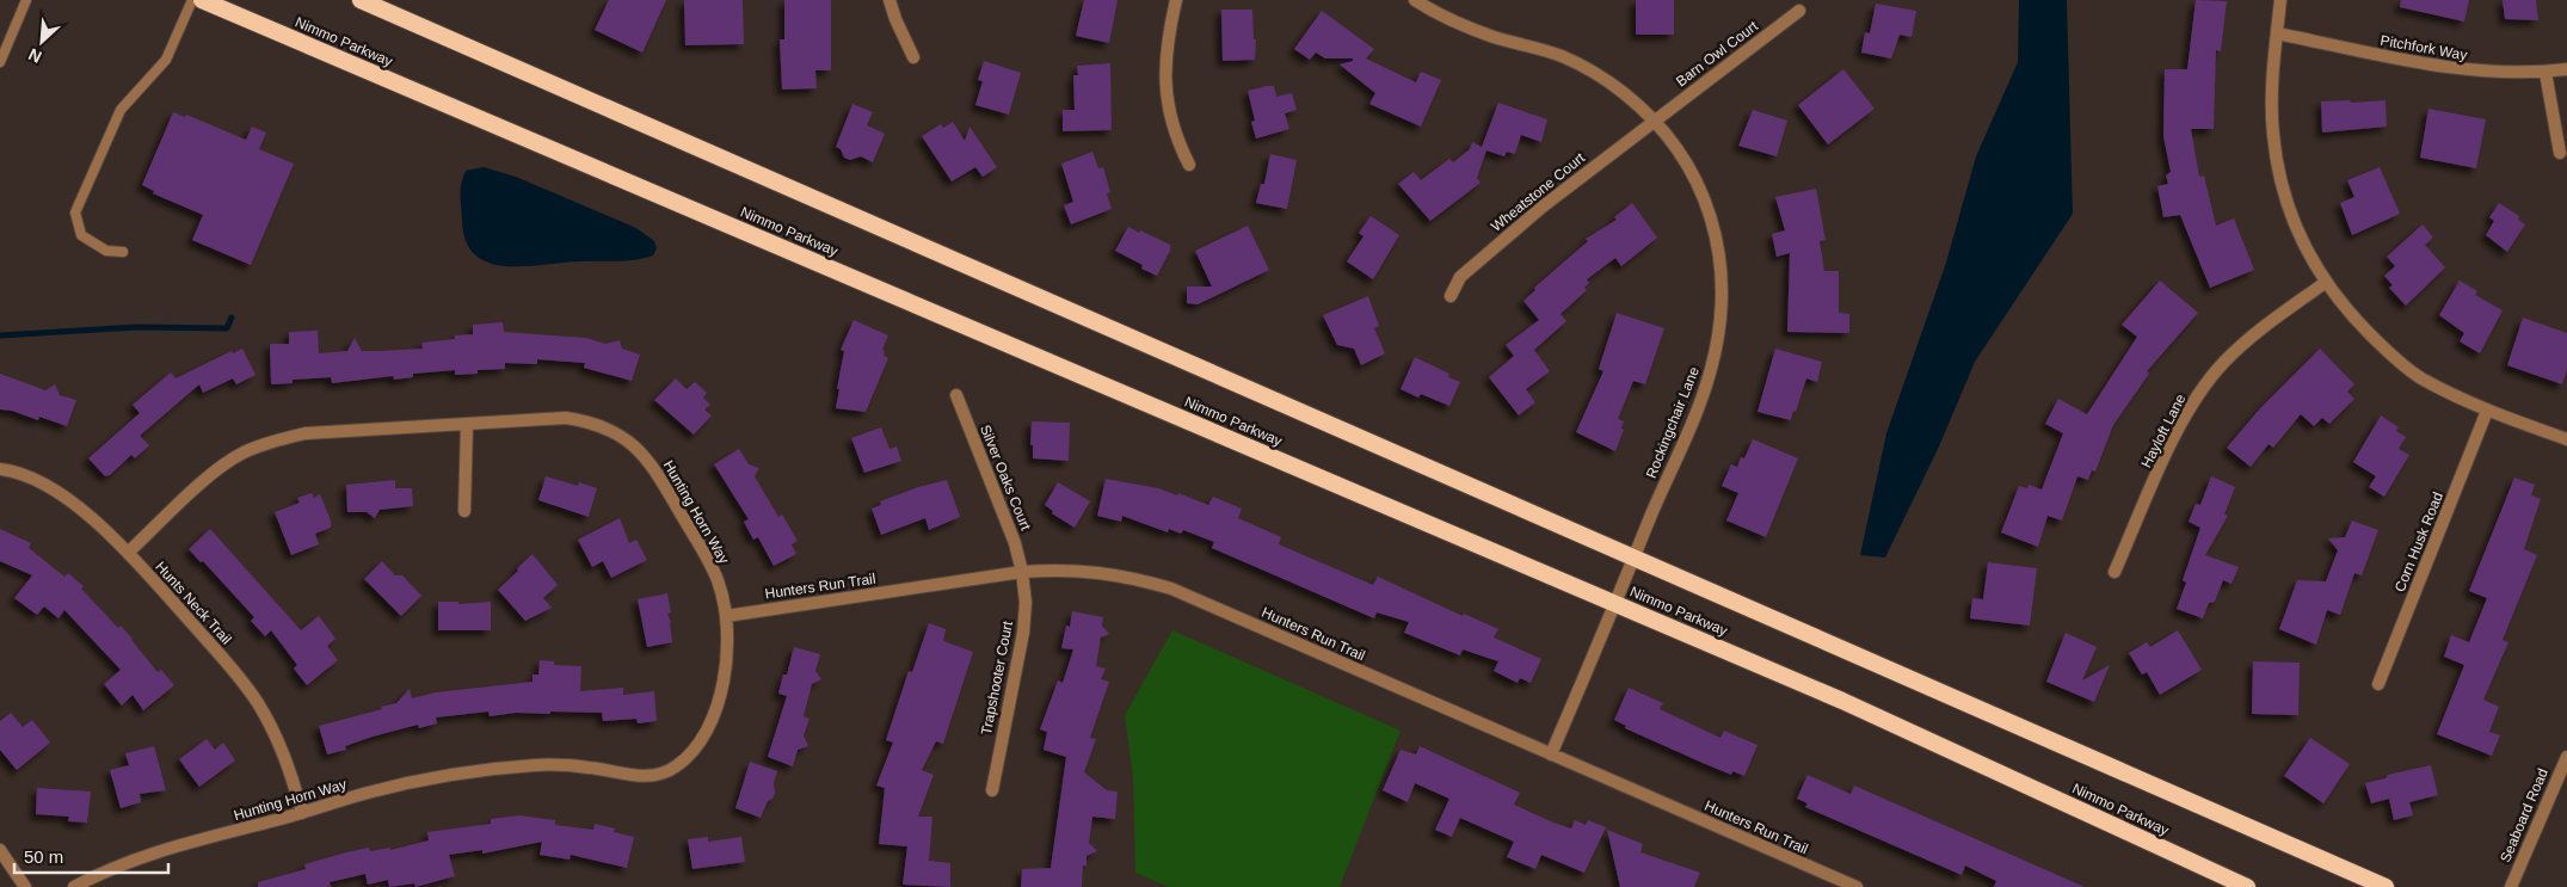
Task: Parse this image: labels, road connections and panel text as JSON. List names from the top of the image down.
{
  "streets": {
    "highway": ["Nimmo Parkway"],
    "street": [
      "Pitchfork Way",
      "Barn Owl Court",
      "Wheatstone Court",
      "Rockingchair Lane",
      "Hayloft Lane",
      "Silver Oaks Court",
      "Hunting Horn Way",
      "Corn Husk Road",
      "Hunters Run Trail",
      "Hunts Neck Trail",
      "Trapshooter Court",
      "Seaboard Road"
    ]
  },
  "crossings": [
    ["Nimmo Parkway", "Rockingchair Lane"],
    ["Barn Owl Court", "Wheatstone Court"],
    ["Barn Owl Court", "Rockingchair Lane"],
    ["Wheatstone Court", "Rockingchair Lane"],
    ["Rockingchair Lane", "Hunters Run Trail"],
    ["Silver Oaks Court", "Hunters Run Trail"],
    ["Silver Oaks Court", "Trapshooter Court"],
    ["Hunting Horn Way", "Hunters Run Trail"],
    ["Hunting Horn Way", "Hunts Neck Trail"],
    ["Hunters Run Trail", "Trapshooter Court"]
  ],
  "scale_bar": "50 m",
  "north": "bottom left"
}
